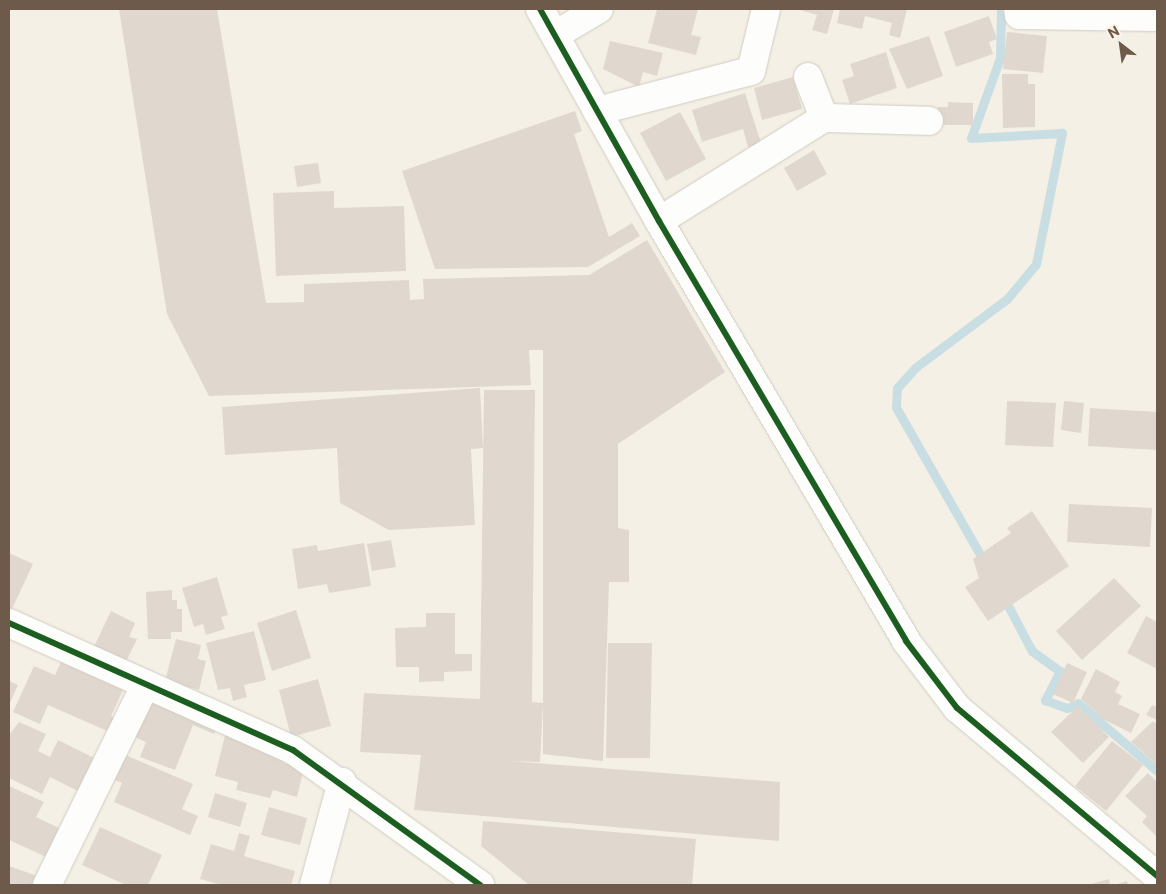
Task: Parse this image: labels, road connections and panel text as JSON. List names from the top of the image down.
{
  "north": "top left"
}
